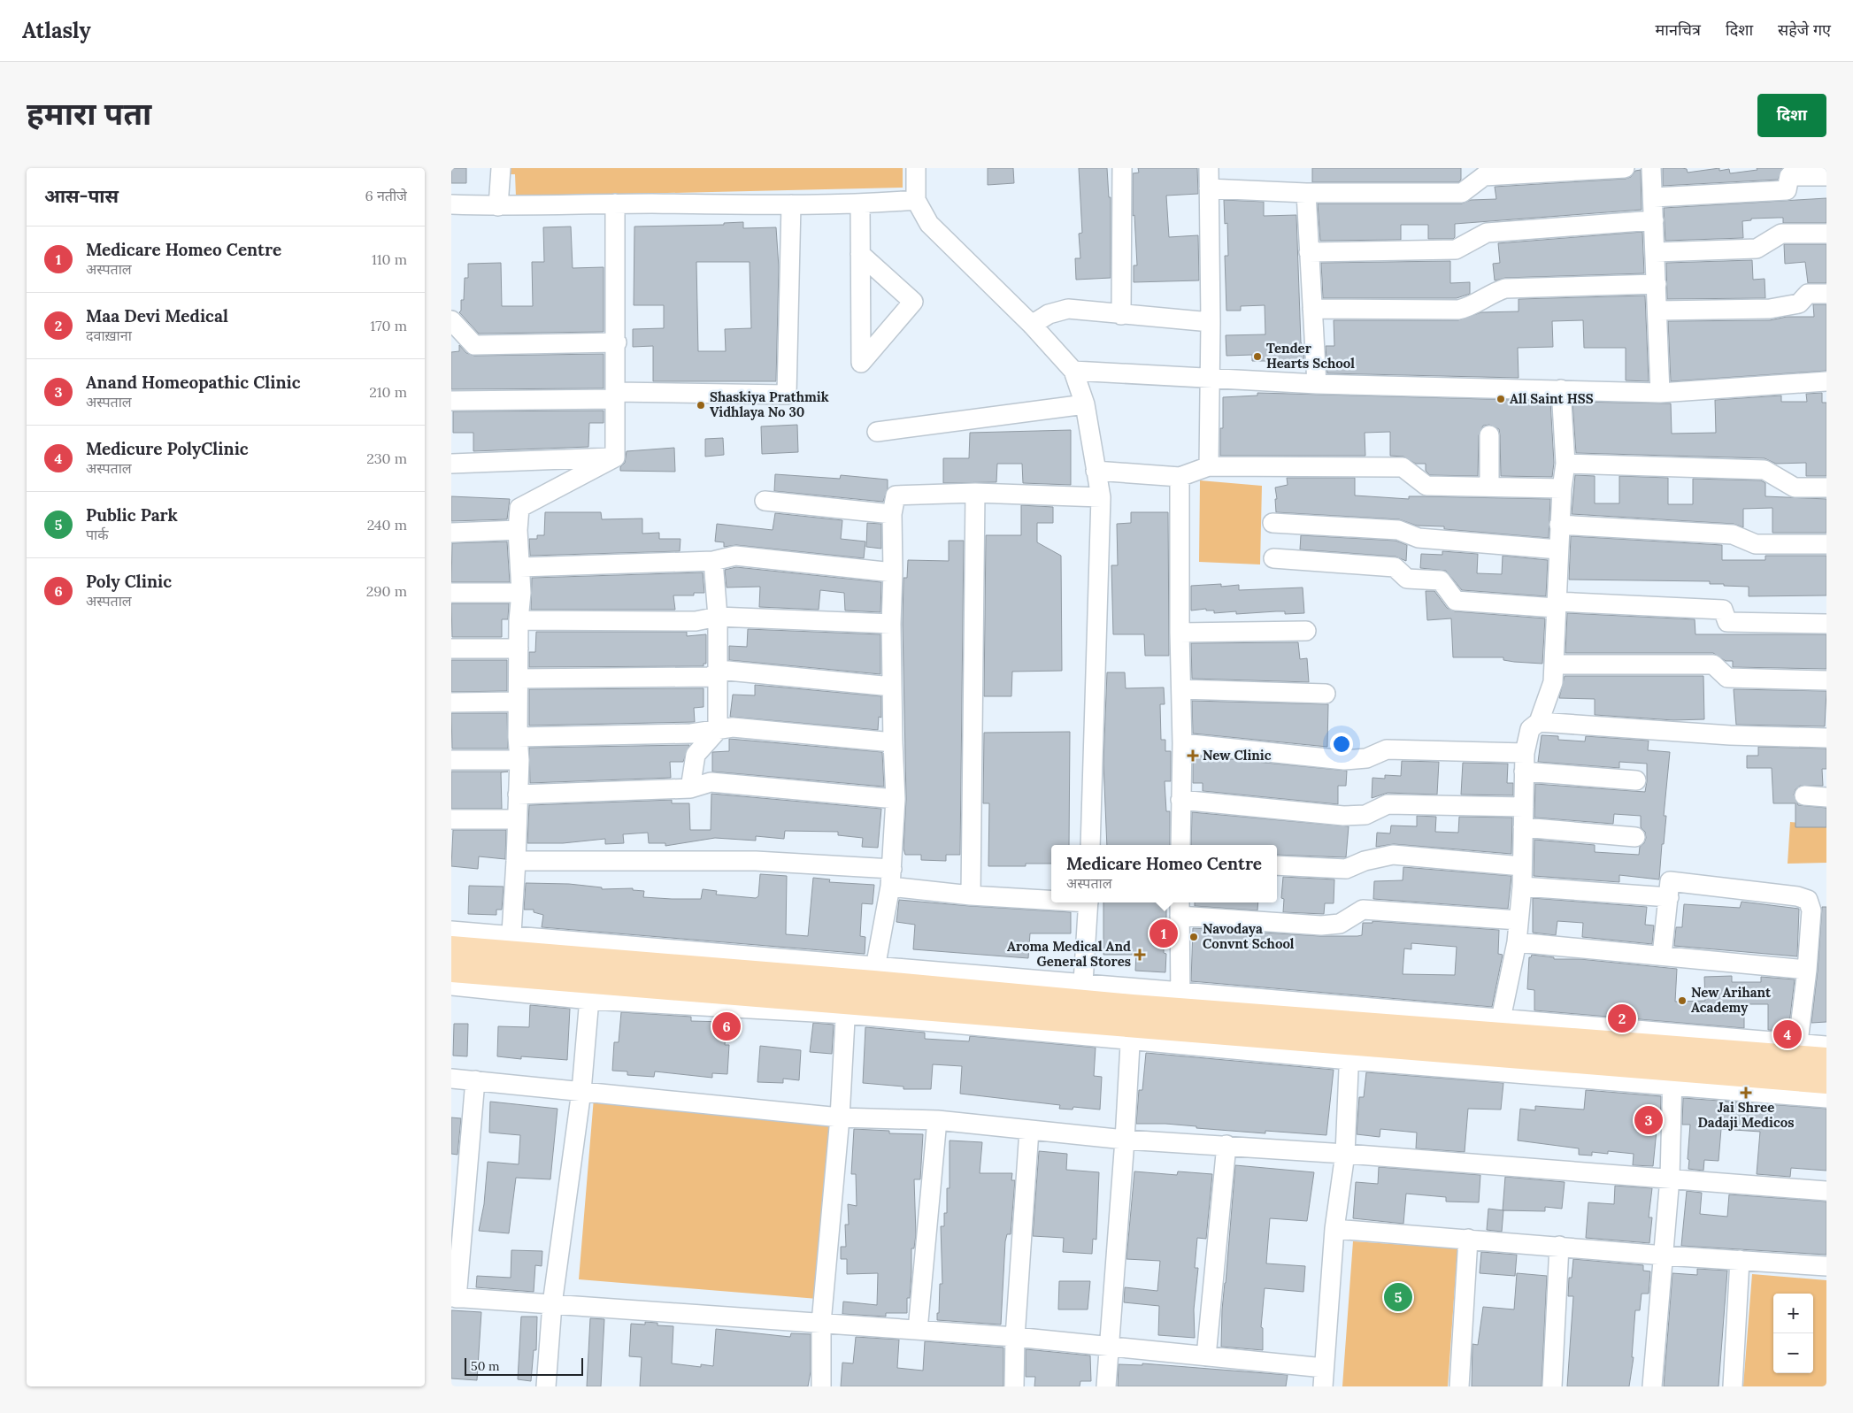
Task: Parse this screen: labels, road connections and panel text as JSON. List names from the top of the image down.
{
  "places": {
    "other": [
      "Tender Hearts School",
      "All Saint HSS",
      "Shaskiya Prathmik Vidhlaya No 30",
      "Navodaya Convnt School",
      "New Arihant Academy"
    ],
    "health": ["New Clinic", "Aroma Medical And General Stores", "Jai Shree Dadaji Medicos"]
  },
  "scale_bar": "50 m",
  "page": {
    "header": "Atlasly",
    "nav": ["मानचित्र", "दिशा", "सहेजे गए"],
    "title": "हमारा पता",
    "buttons": "दिशा",
    "heading": ["आस-पास", "6 नतीजे"],
    "list": [
      {
        "mark": "1",
        "name": "Medicare Homeo Centre",
        "note": "अस्पताल",
        "value": "110 m"
      },
      {
        "mark": "2",
        "name": "Maa Devi Medical",
        "note": "दवाख़ाना",
        "value": "170 m"
      },
      {
        "mark": "3",
        "name": "Anand Homeopathic Clinic",
        "note": "अस्पताल",
        "value": "210 m"
      },
      {
        "mark": "4",
        "name": "Medicure PolyClinic",
        "note": "अस्पताल",
        "value": "230 m"
      },
      {
        "mark": "5",
        "name": "Public Park",
        "note": "पार्क",
        "value": "240 m"
      },
      {
        "mark": "6",
        "name": "Poly Clinic",
        "note": "अस्पताल",
        "value": "290 m"
      }
    ],
    "popup": ["Medicare Homeo Centre", "अस्पताल"],
    "pins": [
      "1",
      "2",
      "6",
      "4",
      "3",
      "5"
    ],
    "map_buttons": ["+", "−"],
    "scale": "50 m"
  }
}
